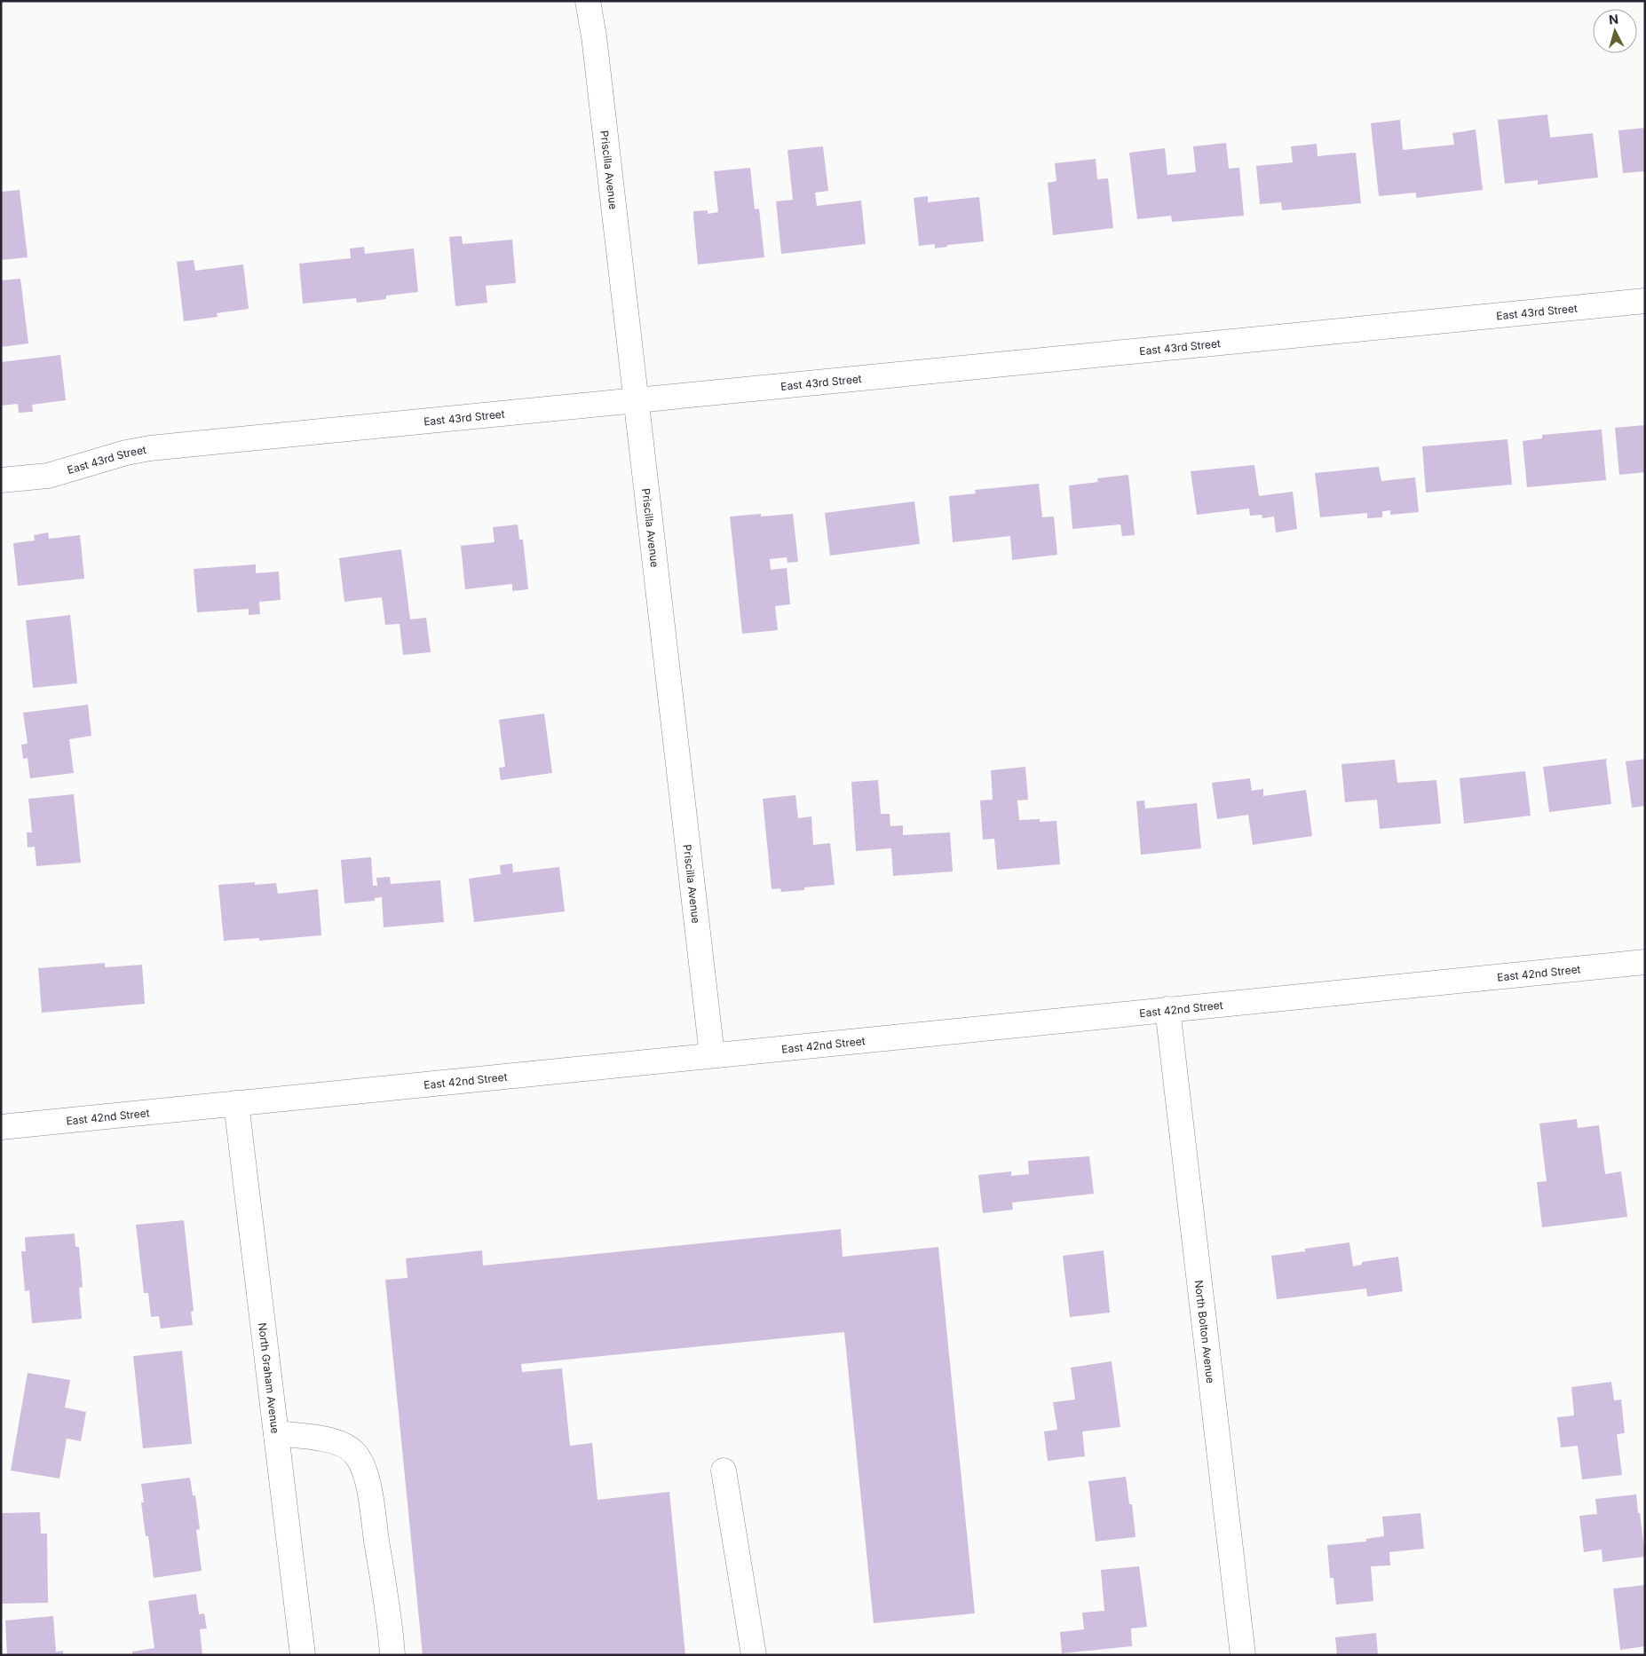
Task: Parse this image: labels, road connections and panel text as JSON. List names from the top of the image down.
{
  "streets": {
    "street": [
      "Priscilla Avenue",
      "East 43rd Street",
      "East 42nd Street",
      "North Bolton Avenue",
      "North Graham Avenue"
    ]
  },
  "crossings": [
    ["Priscilla Avenue", "East 43rd Street"],
    ["Priscilla Avenue", "East 42nd Street"],
    ["East 42nd Street", "North Bolton Avenue"],
    ["East 42nd Street", "North Graham Avenue"]
  ],
  "north": "top"
}
